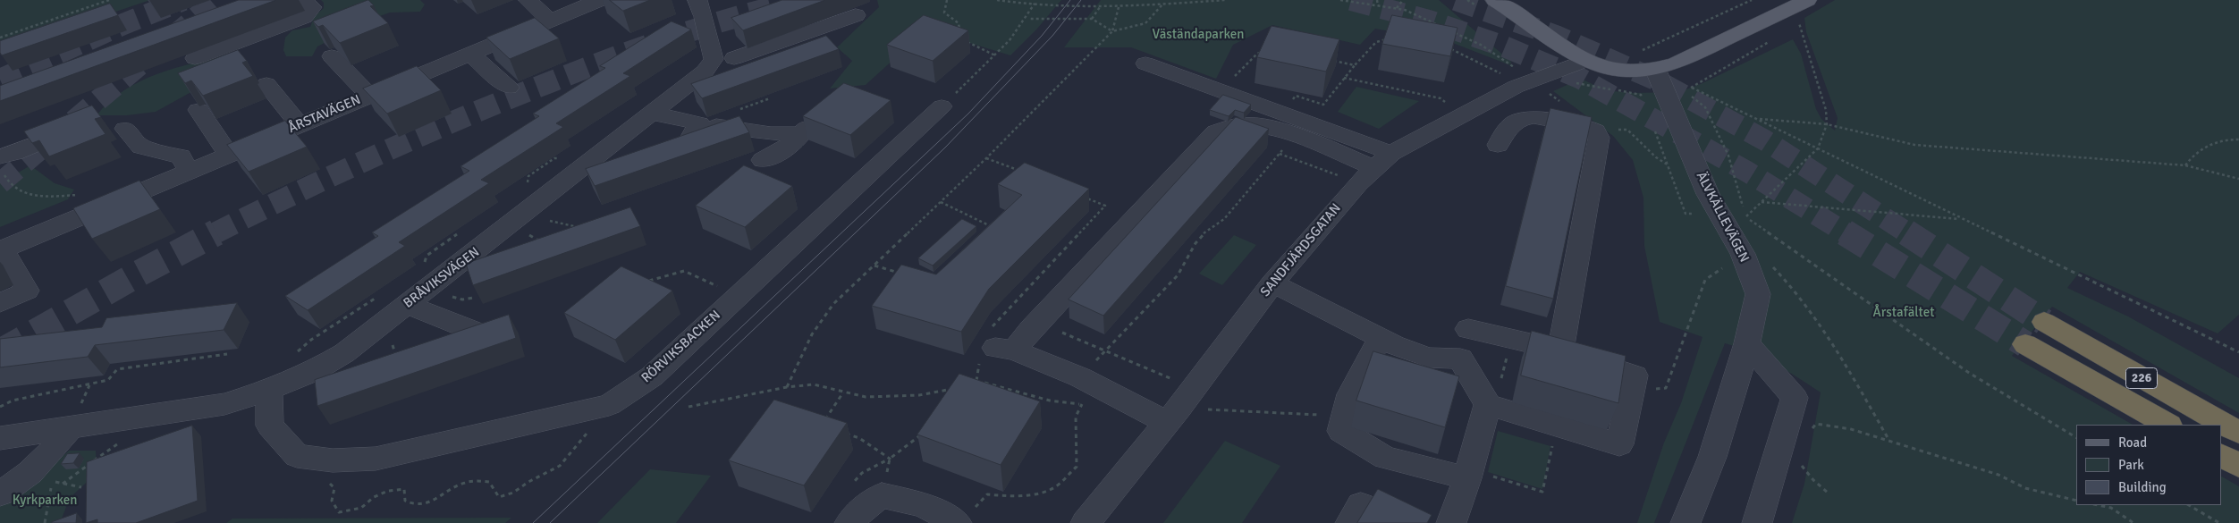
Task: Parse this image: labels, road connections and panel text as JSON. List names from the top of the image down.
{
  "streets": {
    "highway": ["226"],
    "street": [
      "ÅRSTAVÄGEN",
      "ÄLVKÄLLEVÄGEN",
      "SANDFJÄRDSGATAN",
      "BRÅVIKSVÄGEN",
      "RÖRVIKSBACKEN"
    ]
  },
  "parks": ["Väständaparken", "Årstafältet", "Kyrkparken"],
  "legend": ["Road", "Park", "Building"]
}
